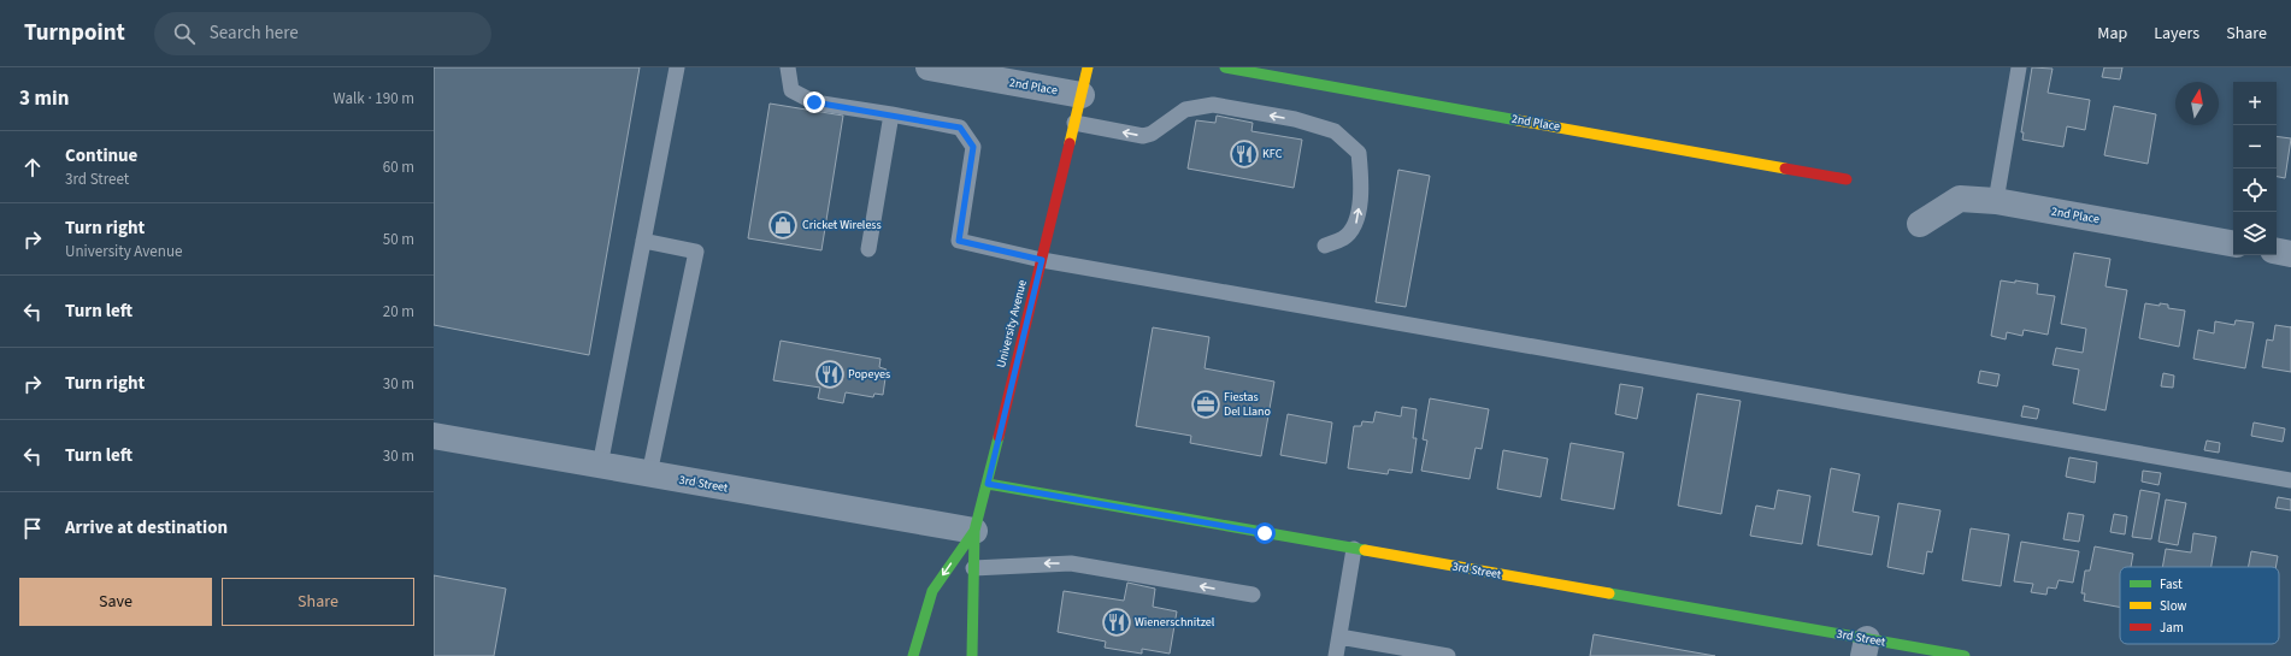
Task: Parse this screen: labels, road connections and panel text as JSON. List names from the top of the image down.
{
  "streets": {
    "street": ["2nd Place", "University Avenue", "3rd Street"]
  },
  "crossings": [
    ["2nd Place", "University Avenue"],
    ["University Avenue", "3rd Street"]
  ],
  "places": {
    "restaurant": ["KFC", "Popeyes", "Wienerschnitzel"],
    "shop": ["Cricket Wireless"],
    "office": ["Fiestas Del Llano"]
  },
  "legend": ["Fast", "Slow", "Jam"],
  "north": "top",
  "page": {
    "header": "Turnpoint",
    "search": "Search here",
    "nav": ["Map", "Layers", "Share"],
    "heading": ["3 min", "Walk · 190 m"],
    "map_buttons": ["+", "−"],
    "list": [
      ["Continue", "3rd Street", "60 m"],
      ["Turn right", "University Avenue", "50 m"],
      ["Turn left", "20 m"],
      ["Turn right", "30 m"],
      ["Turn left", "30 m"],
      "Arrive at destination"
    ],
    "buttons": ["Save", "Share"]
  }
}
